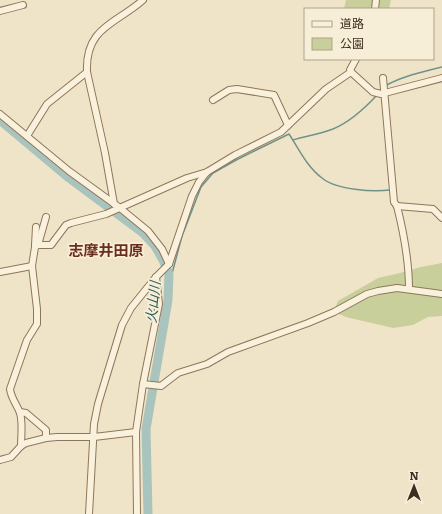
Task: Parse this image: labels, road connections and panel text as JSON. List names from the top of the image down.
{
  "districts": ["志摩井田原"],
  "water": ["火山川"],
  "legend": ["道路", "公園"],
  "north": "top"
}
